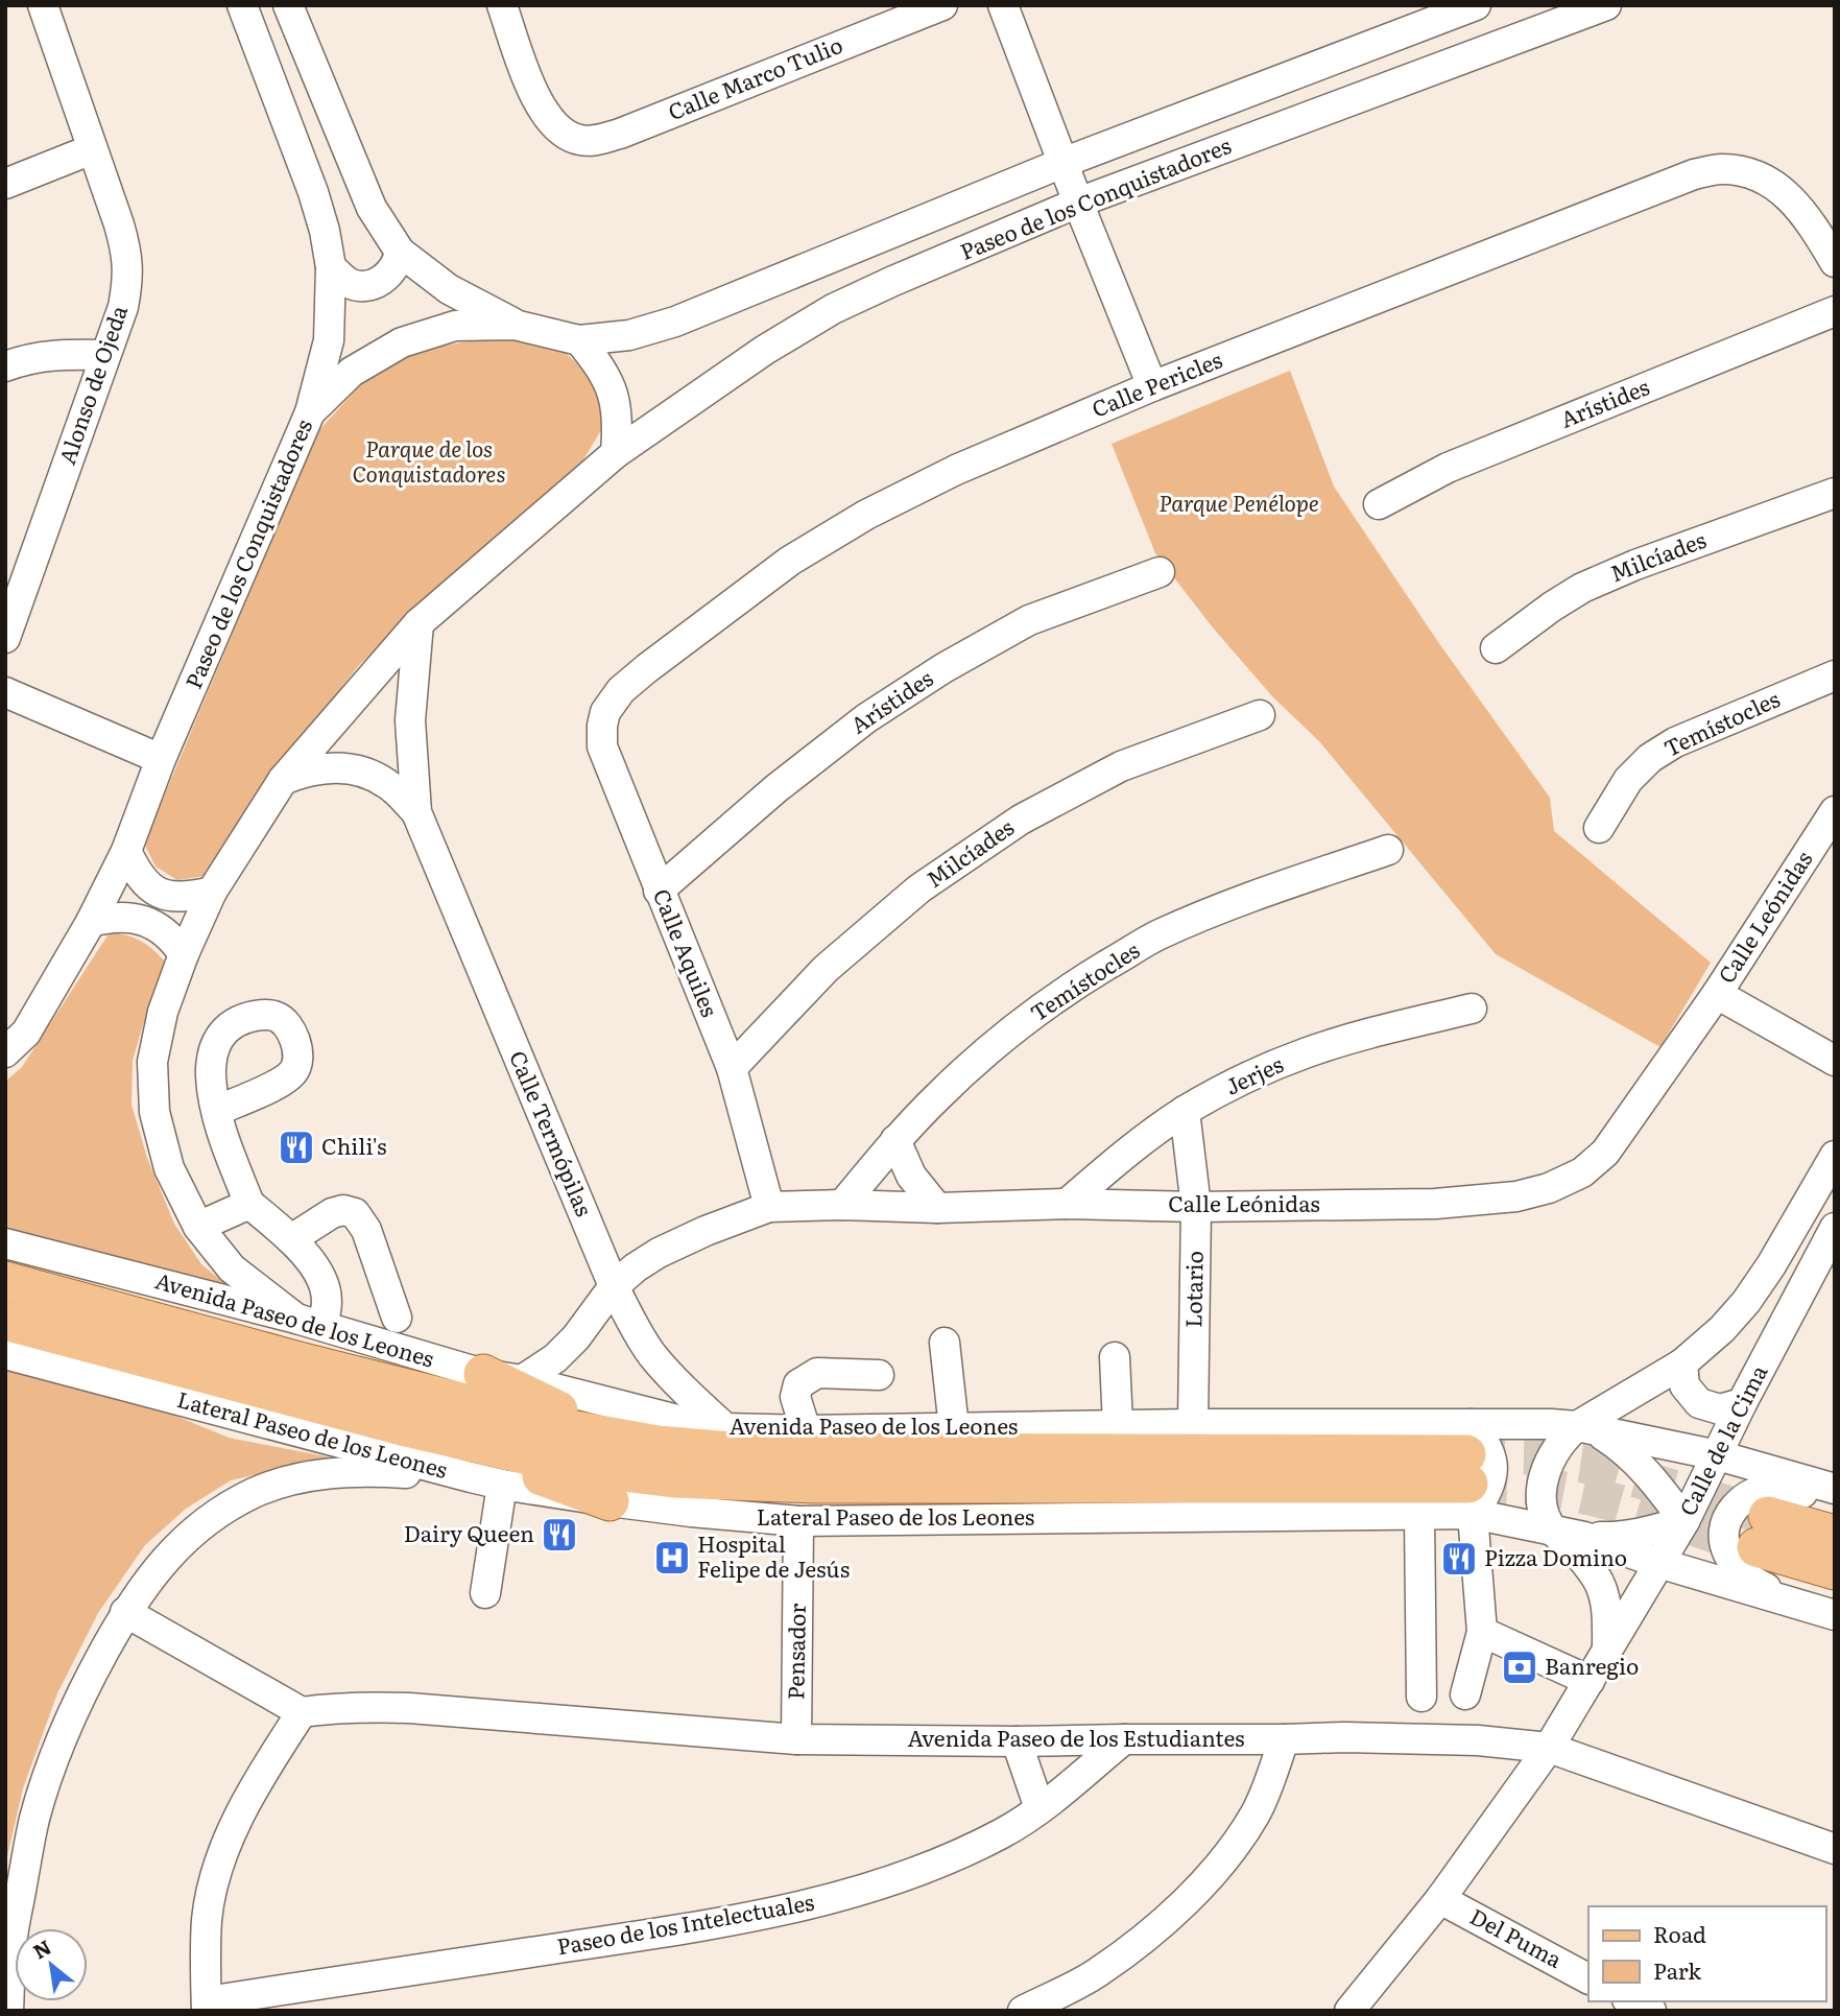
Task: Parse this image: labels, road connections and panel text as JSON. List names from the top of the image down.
{
  "streets": {
    "main road": ["Avenida Paseo de los Leones"],
    "street": [
      "Calle Marco Tulio",
      "Paseo de los Conquistadores",
      "Alonso de Ojeda",
      "Calle Pericles",
      "Arístides",
      "Milcíades",
      "Temístocles",
      "Calle Leónidas",
      "Calle Aquiles",
      "Jerjes",
      "Calle Termópilas",
      "Lotario",
      "Lateral Paseo de los Leones",
      "Calle de la Cima",
      "Pensador",
      "Avenida Paseo de los Estudiantes",
      "Paseo de los Intelectuales",
      "Del Puma"
    ]
  },
  "crossings": [
    ["Paseo de los Conquistadores", "Calle Termópilas"],
    ["Paseo de los Conquistadores", "Avenida Paseo de los Leones"],
    ["Calle Pericles", "Calle Aquiles"],
    ["Arístides", "Calle Aquiles"],
    ["Milcíades", "Calle Aquiles"],
    ["Temístocles", "Calle Leónidas"],
    ["Calle Leónidas", "Calle Aquiles"],
    ["Calle Leónidas", "Jerjes"],
    ["Calle Leónidas", "Calle Termópilas"],
    ["Calle Leónidas", "Lotario"],
    ["Calle Leónidas", "Avenida Paseo de los Leones"],
    ["Jerjes", "Lotario"],
    ["Calle Termópilas", "Avenida Paseo de los Leones"],
    ["Lotario", "Avenida Paseo de los Leones"],
    ["Avenida Paseo de los Leones", "Lateral Paseo de los Leones"],
    ["Avenida Paseo de los Leones", "Calle de la Cima"],
    ["Lateral Paseo de los Leones", "Calle de la Cima"],
    ["Lateral Paseo de los Leones", "Pensador"],
    ["Calle de la Cima", "Avenida Paseo de los Estudiantes"],
    ["Calle de la Cima", "Del Puma"],
    ["Pensador", "Avenida Paseo de los Estudiantes"],
    ["Avenida Paseo de los Estudiantes", "Paseo de los Intelectuales"]
  ],
  "parks": ["Parque de los Conquistadores", "Parque Penélope"],
  "places": {
    "restaurant": ["Chili's", "Dairy Queen", "Pizza Domino"],
    "hospital": ["Hospital Felipe de Jesús"],
    "bank": ["Banregio"]
  },
  "legend": ["Road", "Park"],
  "north": "top left"
}
